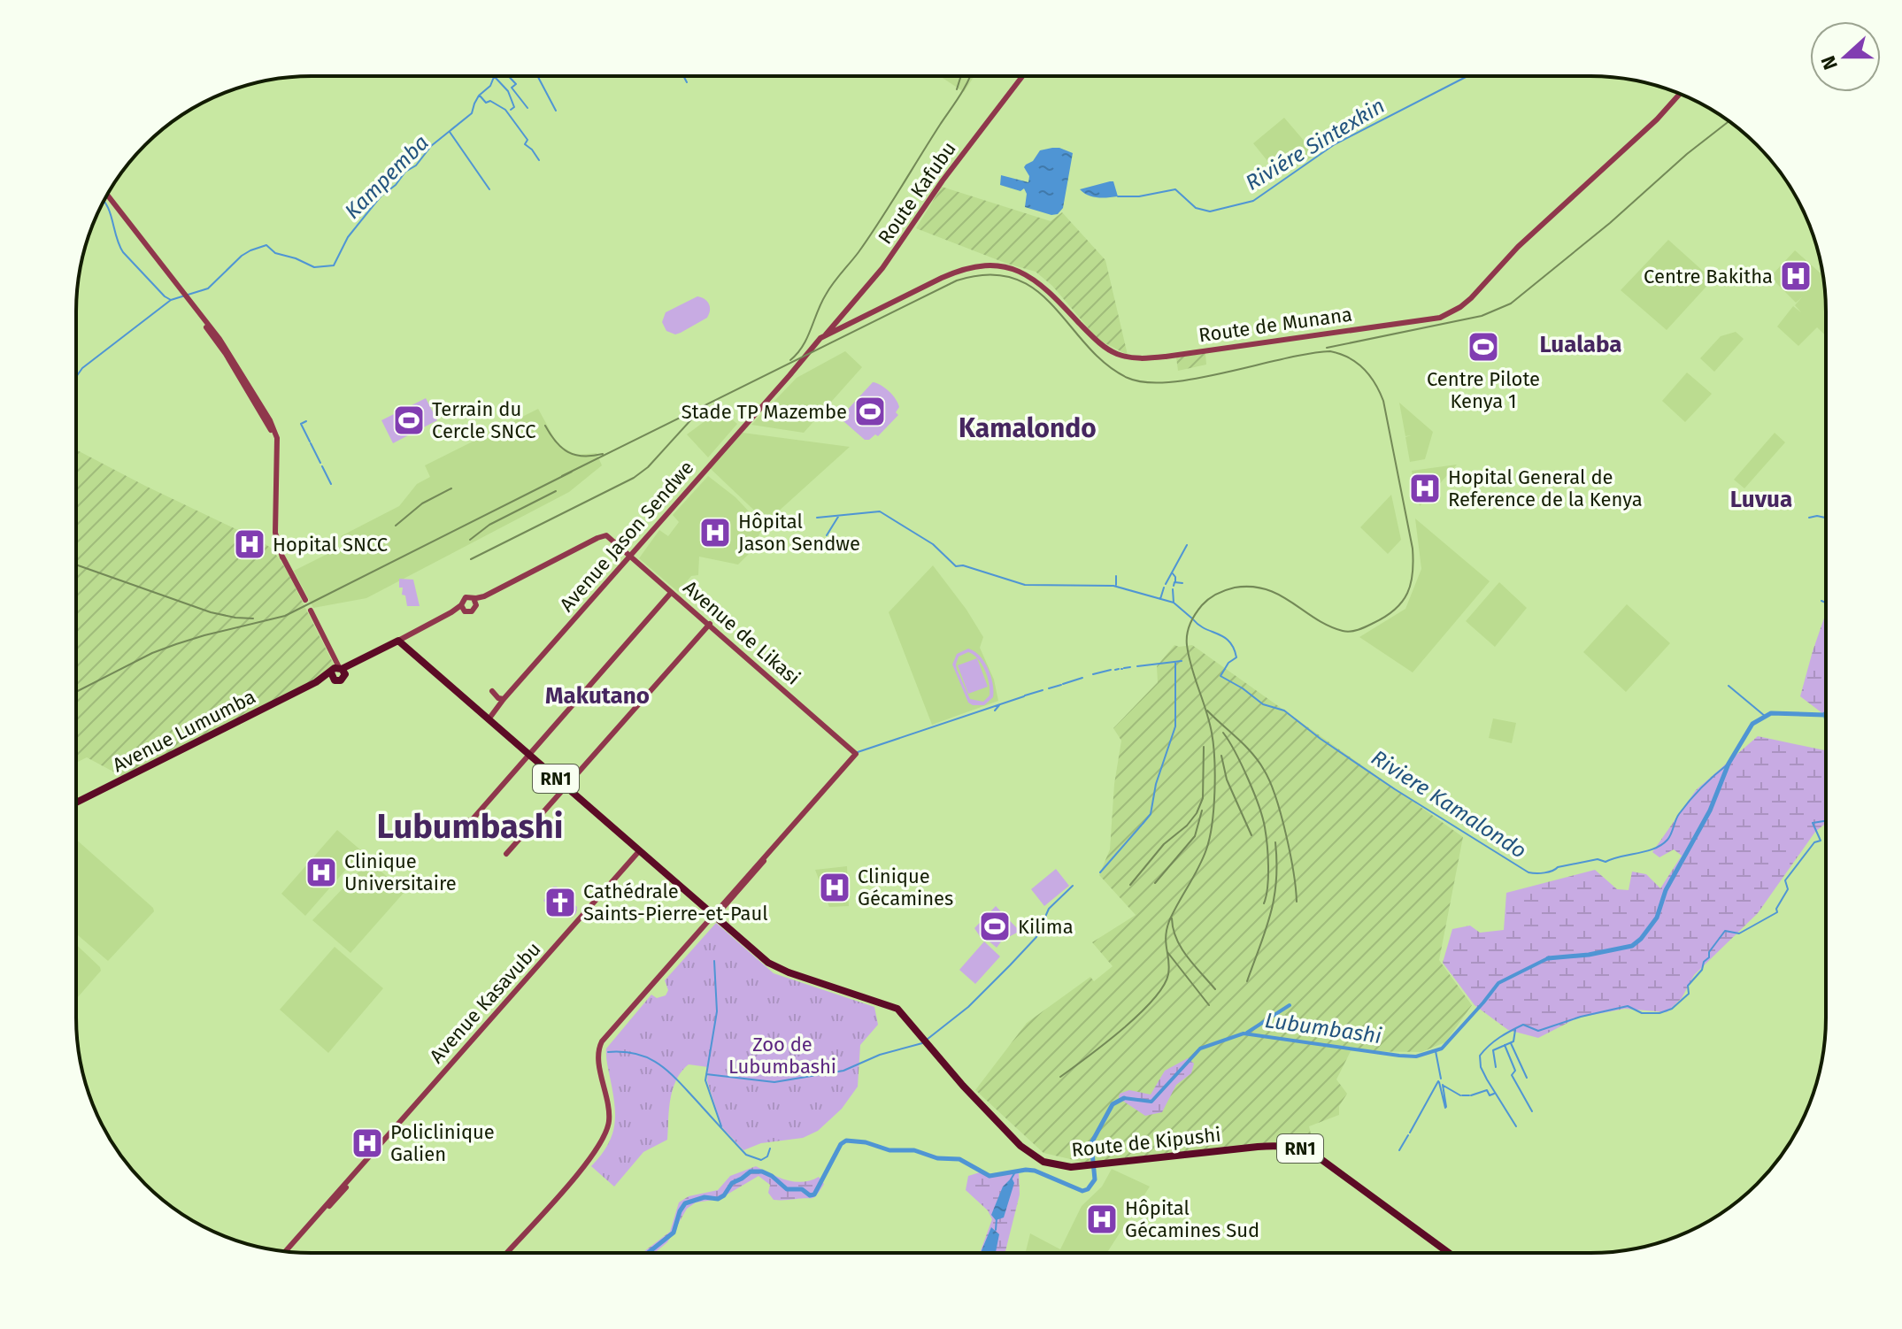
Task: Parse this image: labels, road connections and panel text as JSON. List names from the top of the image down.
{
  "streets": {
    "highway": ["Avenue Lumumba", "RN1", "Route de Kipushi"],
    "main road": [
      "Route Kafubu",
      "Route de Munana",
      "Avenue Jason Sendwe",
      "Avenue de Likasi",
      "Avenue Kasavubu"
    ]
  },
  "crossings": [
    ["Route Kafubu", "Route de Munana"],
    ["Route Kafubu", "Avenue Jason Sendwe"],
    ["Route de Munana", "Avenue Jason Sendwe"],
    ["Avenue Jason Sendwe", "Avenue de Likasi"],
    ["Avenue Jason Sendwe", "RN1"],
    ["Avenue de Likasi", "RN1"],
    ["Avenue de Likasi", "Route de Kipushi"],
    ["RN1", "Avenue Kasavubu"],
    ["RN1", "Route de Kipushi"]
  ],
  "districts": [
    "Lualaba",
    "Kamalondo",
    "Luvua",
    "Makutano",
    "Lubumbashi"
  ],
  "water": [
    "Riviére Sintexkin",
    "Kampemba",
    "Riviere Kamalondo",
    "Lubumbashi"
  ],
  "parks": ["Zoo de Lubumbashi"],
  "places": {
    "hospital": [
      "Centre Bakitha",
      "Hopital General de Reference de la Kenya",
      "Hôpital Jason Sendwe",
      "Hopital SNCC",
      "Clinique Universitaire",
      "Clinique Gécamines",
      "Policlinique Galien",
      "Hôpital Gécamines Sud"
    ],
    "sports": [
      "Centre Pilote Kenya 1",
      "Stade TP Mazembe",
      "Terrain du Cercle SNCC",
      "Kilima"
    ],
    "church": ["Cathédrale Saints-Pierre-et-Paul"]
  },
  "north": "left"
}
